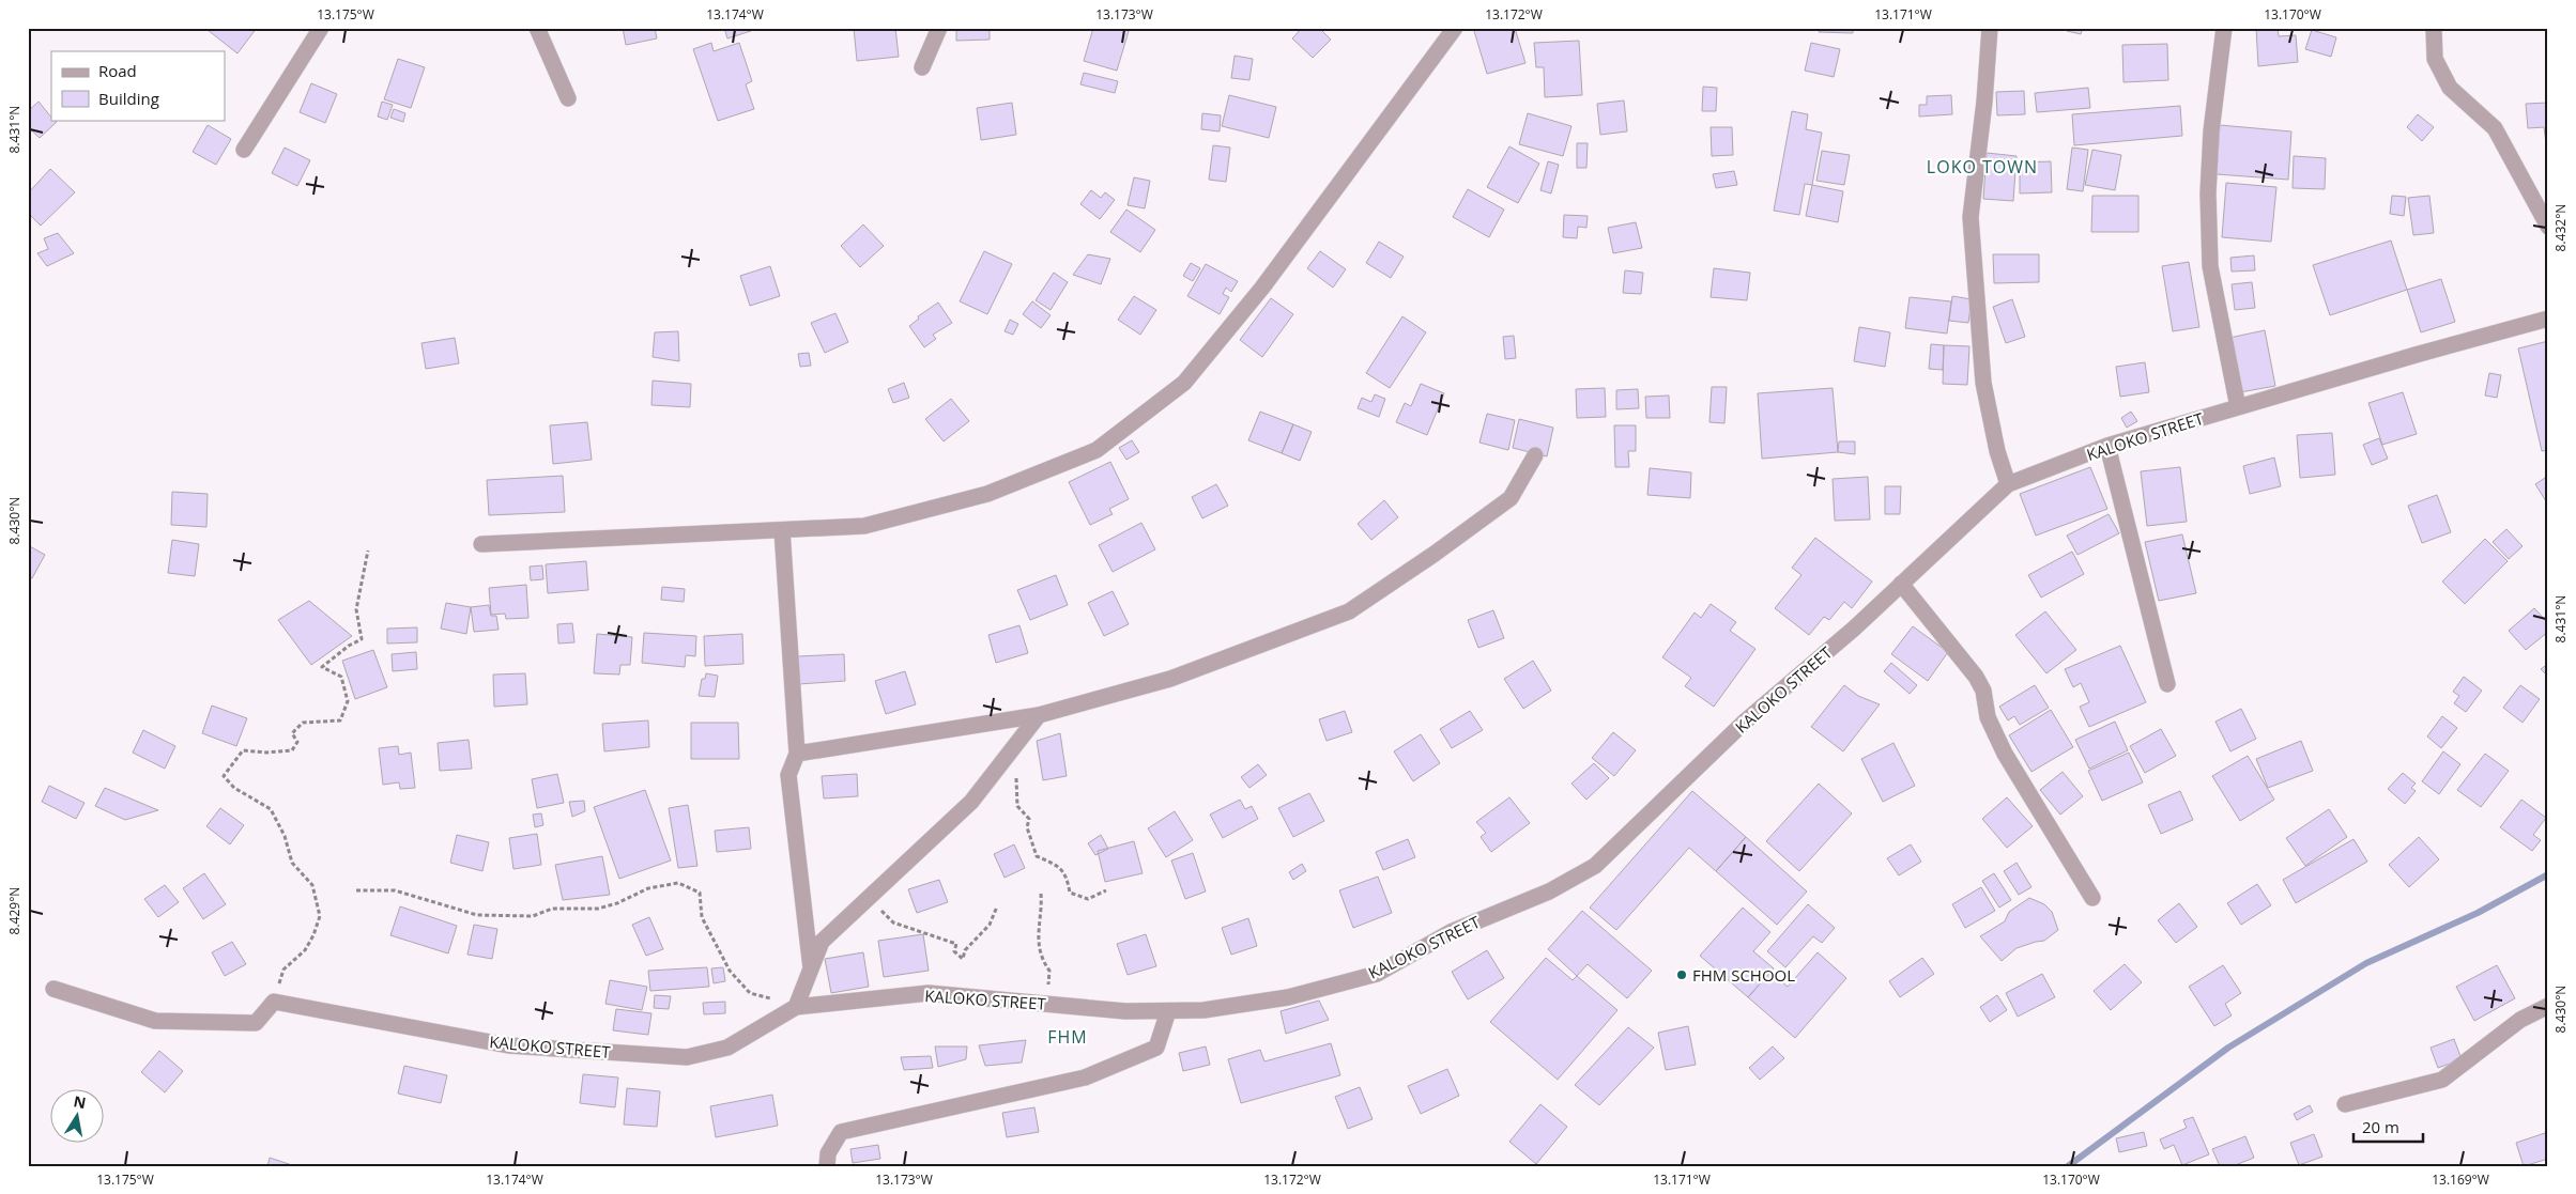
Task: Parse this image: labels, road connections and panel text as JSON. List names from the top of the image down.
{
  "streets": {
    "street": ["KALOKO STREET"]
  },
  "districts": ["LOKO TOWN", "FHM"],
  "places": ["FHM SCHOOL"],
  "legend": ["Road", "Building"],
  "scale_bar": "20 m",
  "north": "top",
  "coordinates": [
    "13.175°W",
    "13.174°W",
    "13.173°W",
    "13.172°W",
    "13.171°W",
    "13.170°W",
    "8.431°N",
    "8.432°N",
    "8.430°N",
    "8.429°N",
    "13.169°W"
  ]
}
